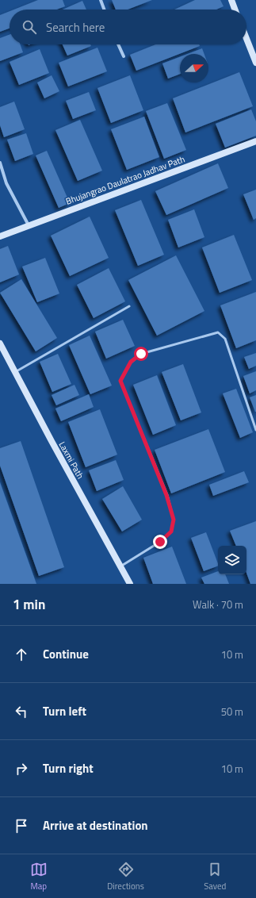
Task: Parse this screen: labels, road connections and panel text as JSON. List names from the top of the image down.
{
  "streets": {
    "street": ["Bhujangrao Daulatrao Jadhav Path", "Laxmi Path"]
  },
  "north": "right",
  "page": {
    "search": "Search here",
    "heading": ["1 min", "Walk · 70 m"],
    "list": [
      ["Continue", "10 m"],
      ["Turn left", "50 m"],
      ["Turn right", "10 m"],
      "Arrive at destination"
    ],
    "nav": ["Map", "Directions", "Saved"]
  }
}
